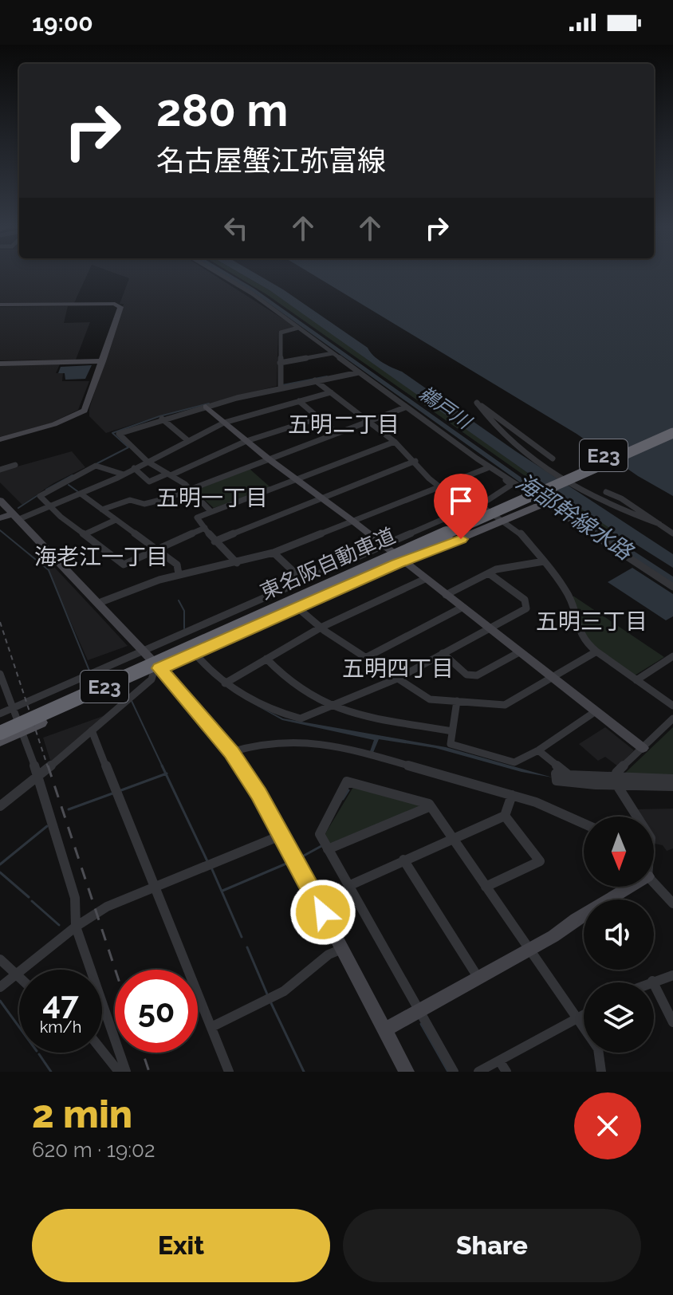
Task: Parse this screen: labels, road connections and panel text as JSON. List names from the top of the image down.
{
  "streets": {
    "highway": ["E23", "東名阪自動車道"]
  },
  "districts": [
    "五明二丁目",
    "五明一丁目",
    "海老江一丁目",
    "五明三丁目",
    "五明四丁目"
  ],
  "water": ["鵜戸川", "海部幹線水路"],
  "north": "bottom",
  "page": {
    "status": "19:00",
    "turn": ["280 m", "名古屋蟹江弥富線"],
    "speed": "47 km/h",
    "limit": "50",
    "heading": ["2 min", "620 m · 19:02"],
    "buttons": ["Exit", "Share"]
  }
}
